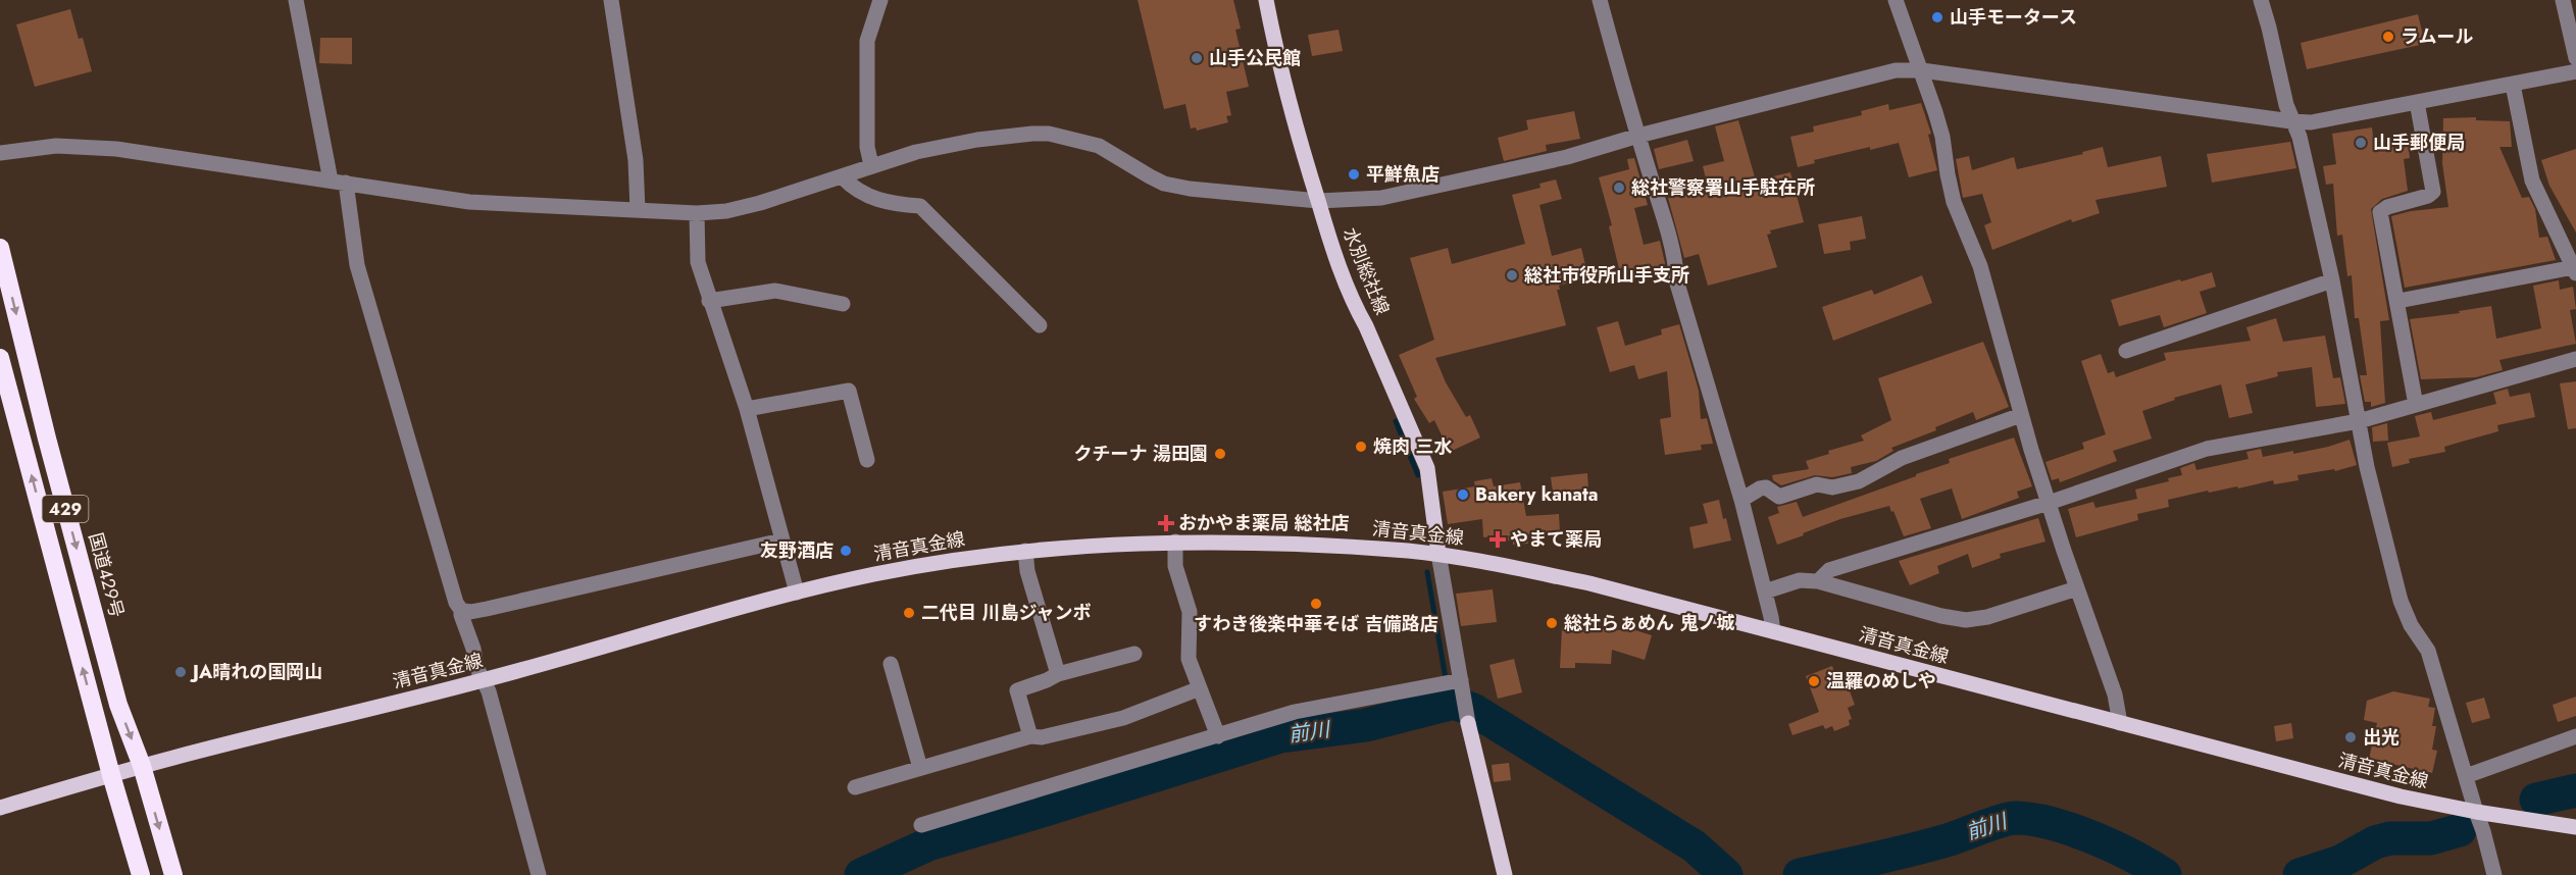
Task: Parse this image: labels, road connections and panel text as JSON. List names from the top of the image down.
{
  "streets": {
    "highway": ["429", "国道429号"],
    "main road": ["水別総社線", "清音真金線"]
  },
  "crossings": [
    ["水別総社線", "清音真金線"],
    ["429", "清音真金線"],
    ["清音真金線", "国道429号"]
  ],
  "water": ["前川"],
  "places": {
    "other": [
      "山手モータース",
      "ラムール",
      "山手公民館",
      "山手郵便局",
      "平鮮魚店",
      "総社警察署山手駐在所",
      "総社市役所山手支所",
      "焼肉 三水",
      "クチーナ 湯田園",
      "Bakery kanata",
      "友野酒店",
      "すわき後楽中華そば 吉備路店",
      "二代目 川島ジャンボ",
      "総社らぁめん 鬼ノ城",
      "JA晴れの国岡山",
      "温羅のめしや",
      "出光"
    ],
    "health": ["おかやま薬局 総社店", "やまて薬局"]
  }
}
